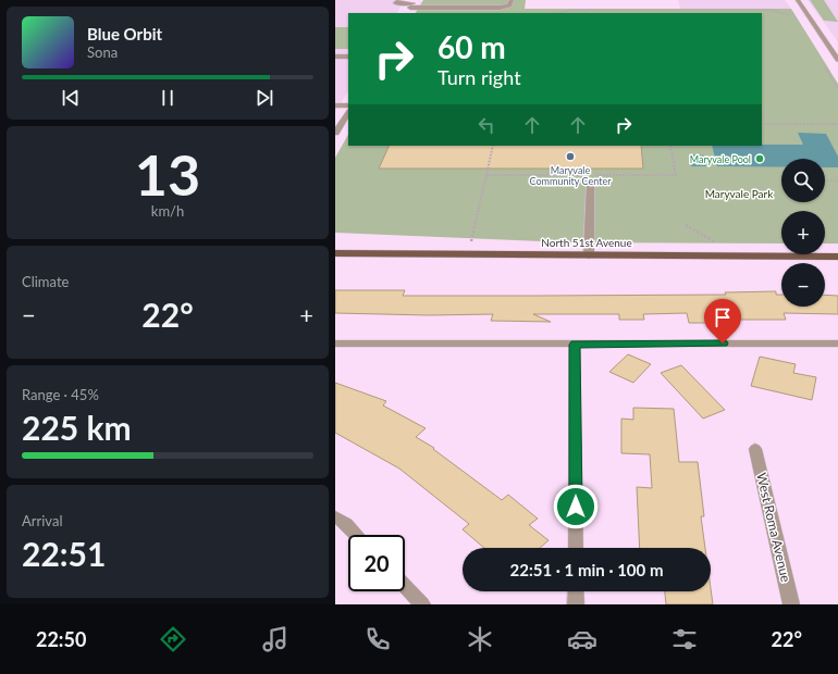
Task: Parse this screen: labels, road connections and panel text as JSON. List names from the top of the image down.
{
  "streets": {
    "main road": ["North 51st Avenue"],
    "street": ["West Roma Avenue"]
  },
  "parks": ["Maryvale Park"],
  "places": ["Maryvale Community Center", "Maryvale Pool"],
  "page": {
    "turn": ["60 m", "Turn right"],
    "song": ["Blue Orbit", "Sona"],
    "tile": [
      ["13", "km/h"],
      "Climate",
      ["Range · 45%", "225 km"],
      ["Arrival", "22:51"]
    ],
    "map_buttons": ["+", "−"],
    "heat": ["−", "22°", "+"],
    "limit": "20",
    "trip": "22:51 · 1 min · 100 m",
    "tabs": ["22:50", "22°"]
  }
}
